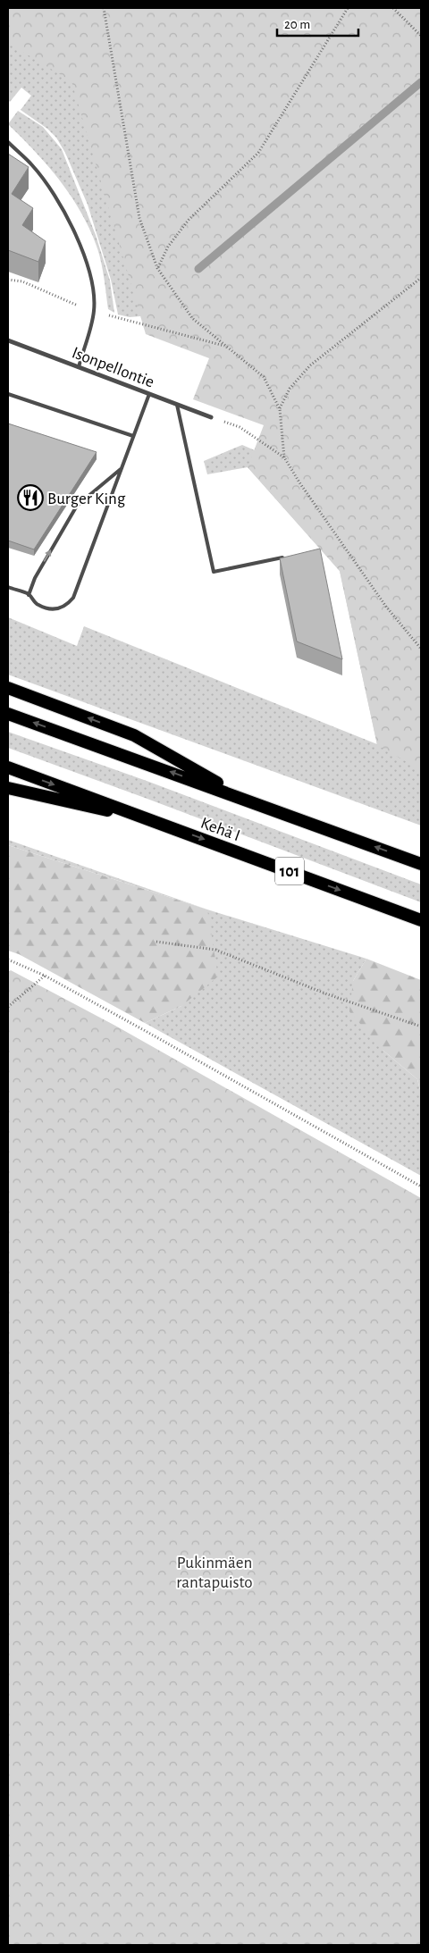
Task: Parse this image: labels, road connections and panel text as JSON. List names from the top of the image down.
{
  "streets": {
    "highway": ["Kehä I", "101"],
    "street": ["Isonpellontie"]
  },
  "parks": ["Pukinmäen rantapuisto"],
  "places": {
    "restaurant": ["Burger King"]
  },
  "scale_bar": "20 m"
}
